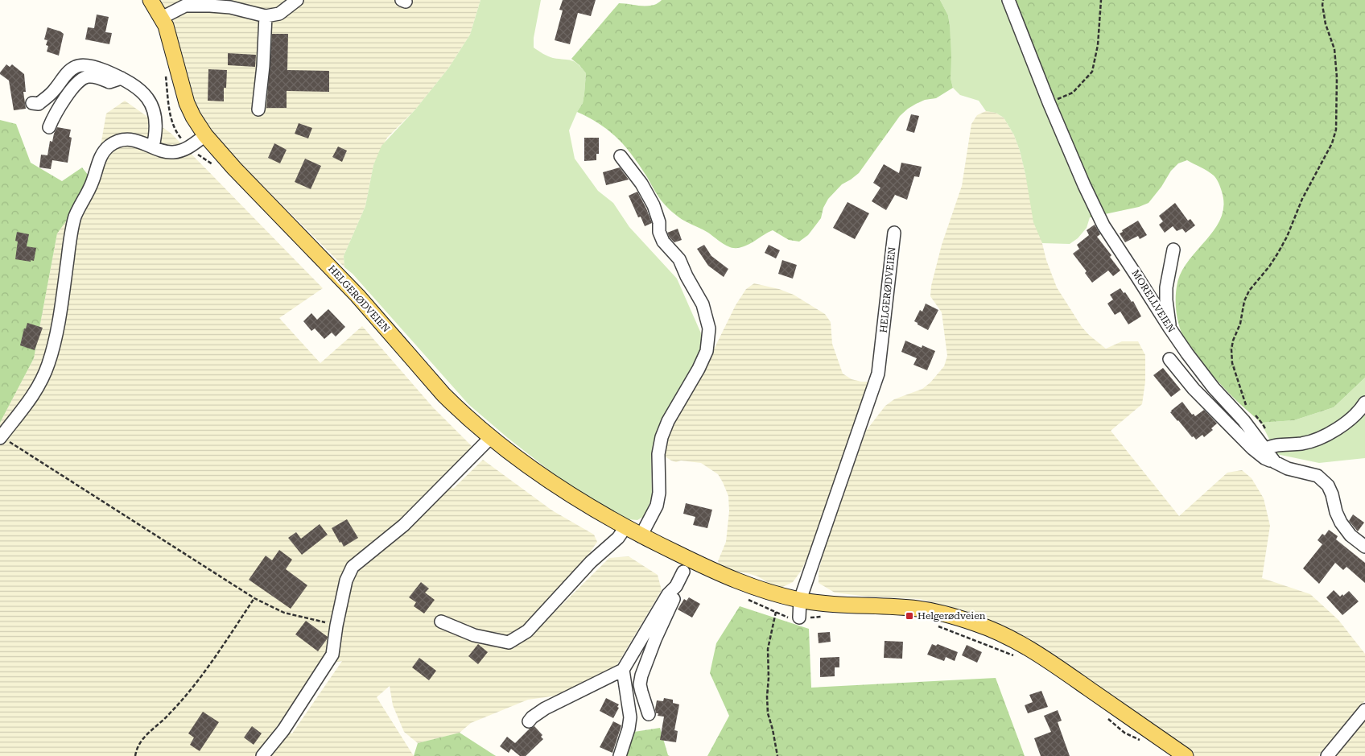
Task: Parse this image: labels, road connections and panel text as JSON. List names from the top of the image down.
{
  "streets": {
    "main road": ["HELGERØDVEIEN"],
    "street": ["MORELLVEIEN"]
  },
  "places": {
    "transit": ["Helgerødveien"]
  }
}
